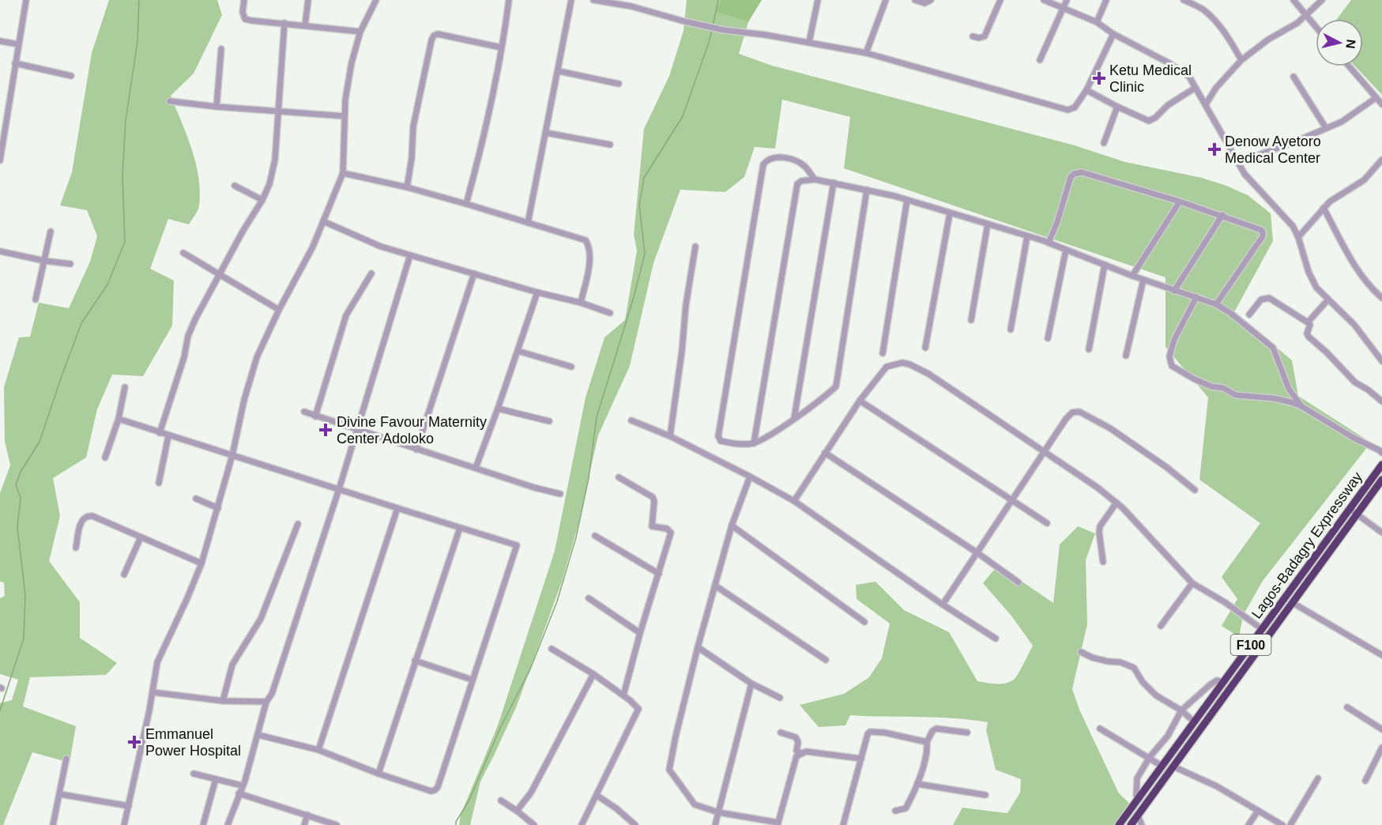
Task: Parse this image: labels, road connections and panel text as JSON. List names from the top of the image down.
{
  "streets": {
    "highway": ["Lagos-Badagry Expressway", "F100"]
  },
  "places": {
    "health": [
      "Ketu Medical Clinic",
      "Denow Ayetoro Medical Center",
      "Divine Favour Maternity Center Adoloko",
      "Emmanuel Power Hospital"
    ]
  },
  "north": "right"
}
